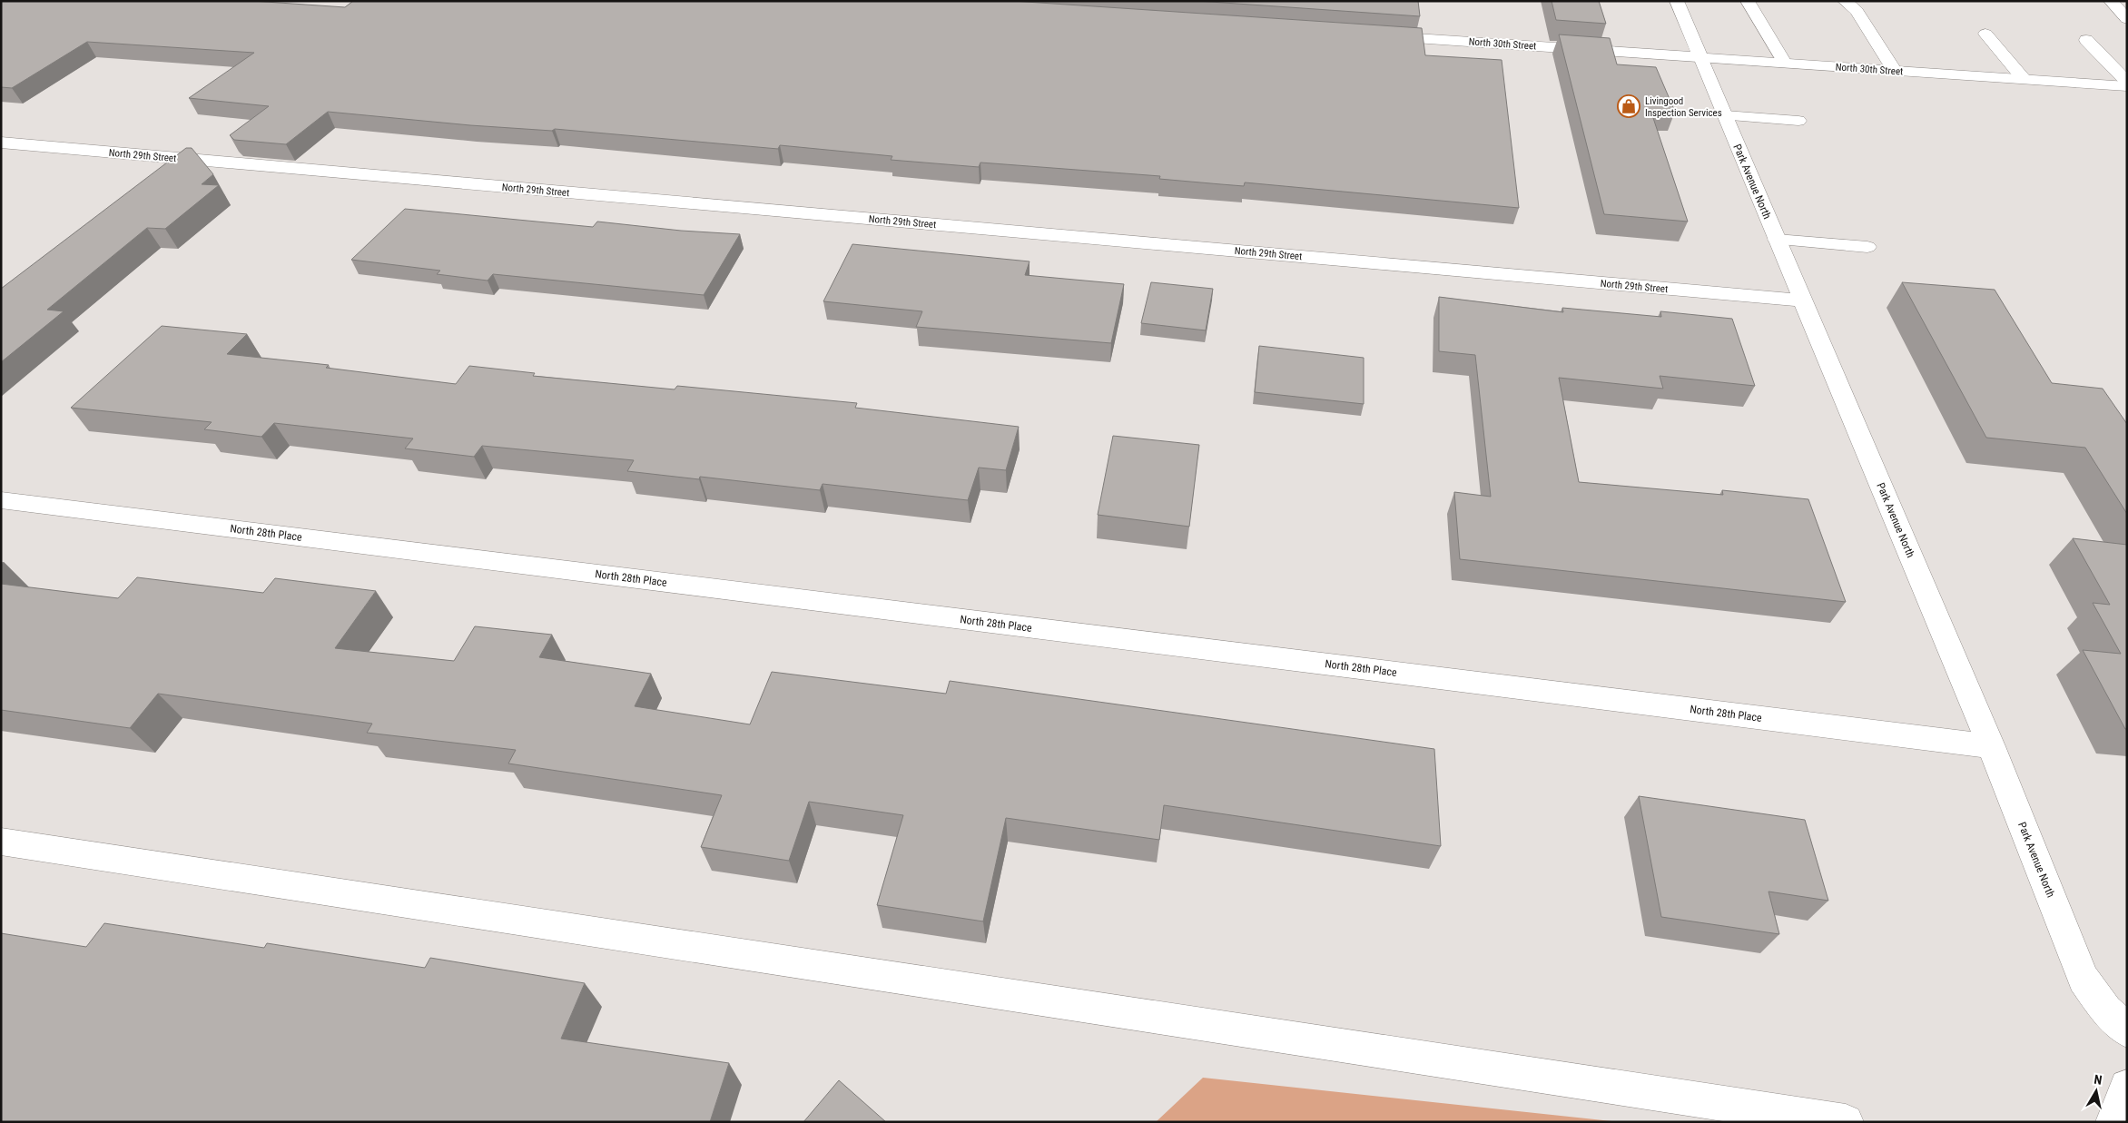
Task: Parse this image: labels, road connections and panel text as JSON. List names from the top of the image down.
{
  "streets": {
    "street": [
      "North 30th Street",
      "North 29th Street",
      "Park Avenue North",
      "North 28th Place"
    ]
  },
  "crossings": [
    ["North 30th Street", "Park Avenue North"],
    ["North 29th Street", "Park Avenue North"],
    ["Park Avenue North", "North 28th Place"]
  ],
  "places": {
    "shop": ["Livingood Inspection Services"]
  },
  "north": "top"
}
